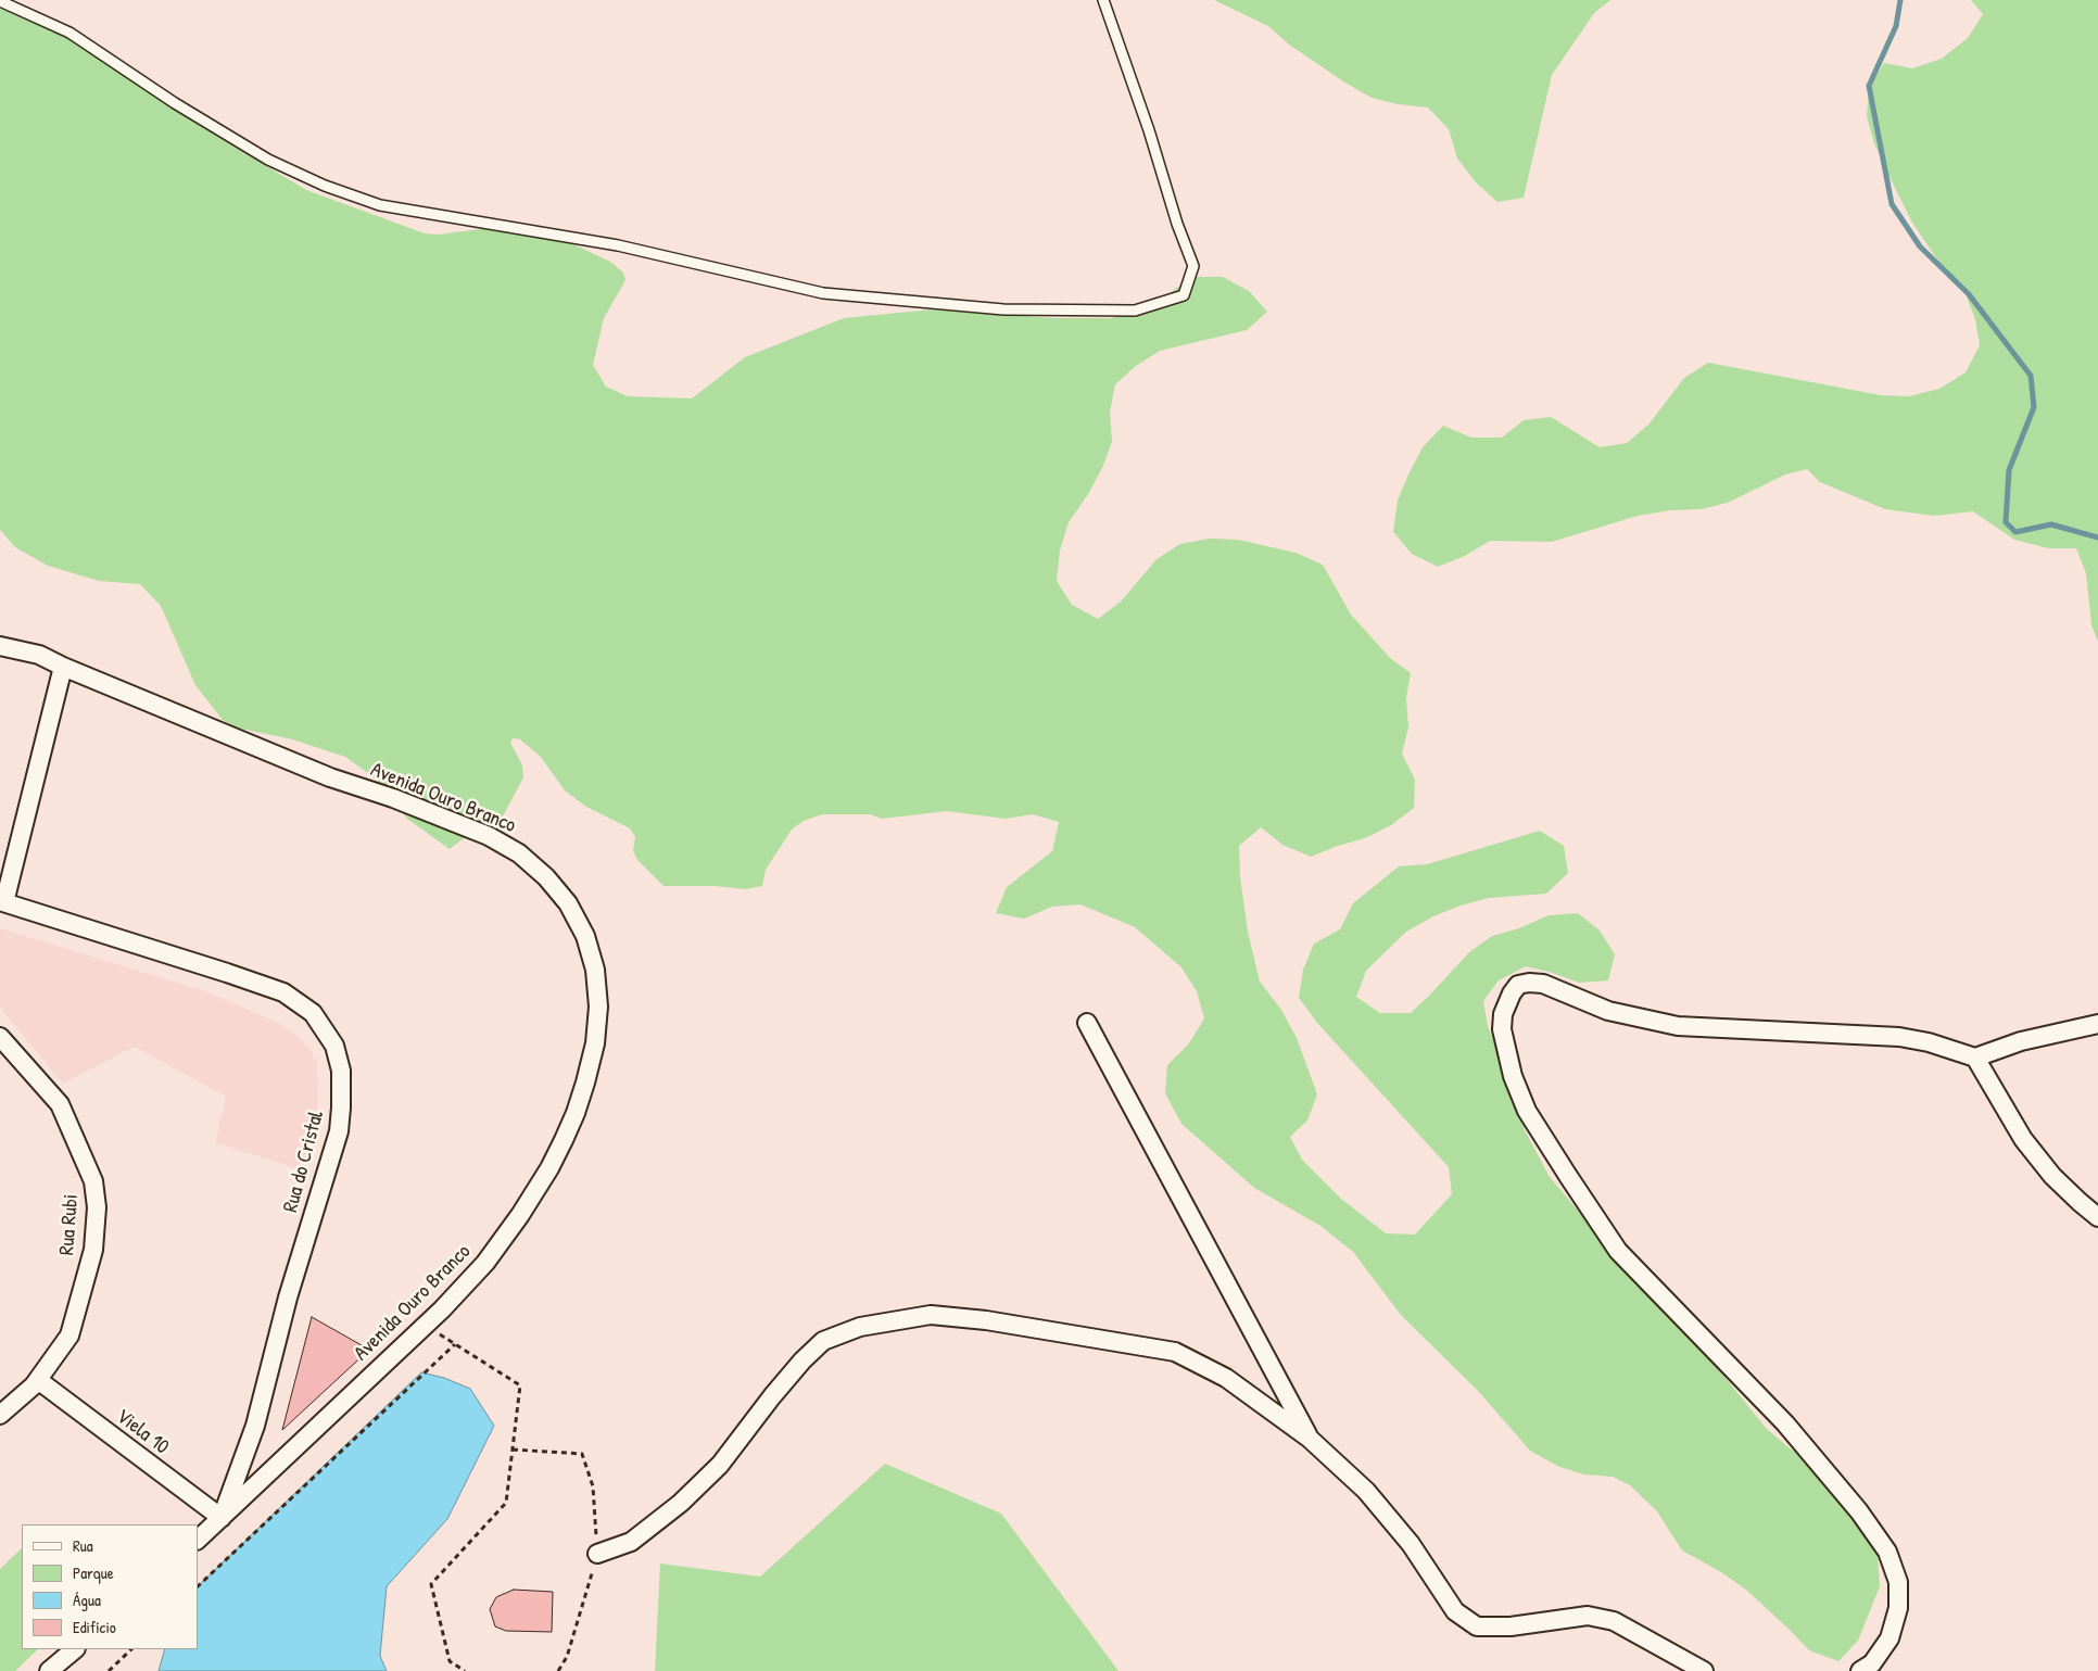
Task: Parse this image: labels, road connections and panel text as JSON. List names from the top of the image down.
{
  "streets": {
    "street": [
      "Avenida Ouro Branco",
      "Rua do Cristal",
      "Rua Rubi",
      "Viela 10"
    ]
  },
  "crossings": [
    ["Avenida Ouro Branco", "Rua do Cristal"],
    ["Avenida Ouro Branco", "Viela 10"],
    ["Rua do Cristal", "Viela 10"],
    ["Rua Rubi", "Viela 10"]
  ],
  "legend": [
    "Rua",
    "Parque",
    "Água",
    "Edifício"
  ]
}
